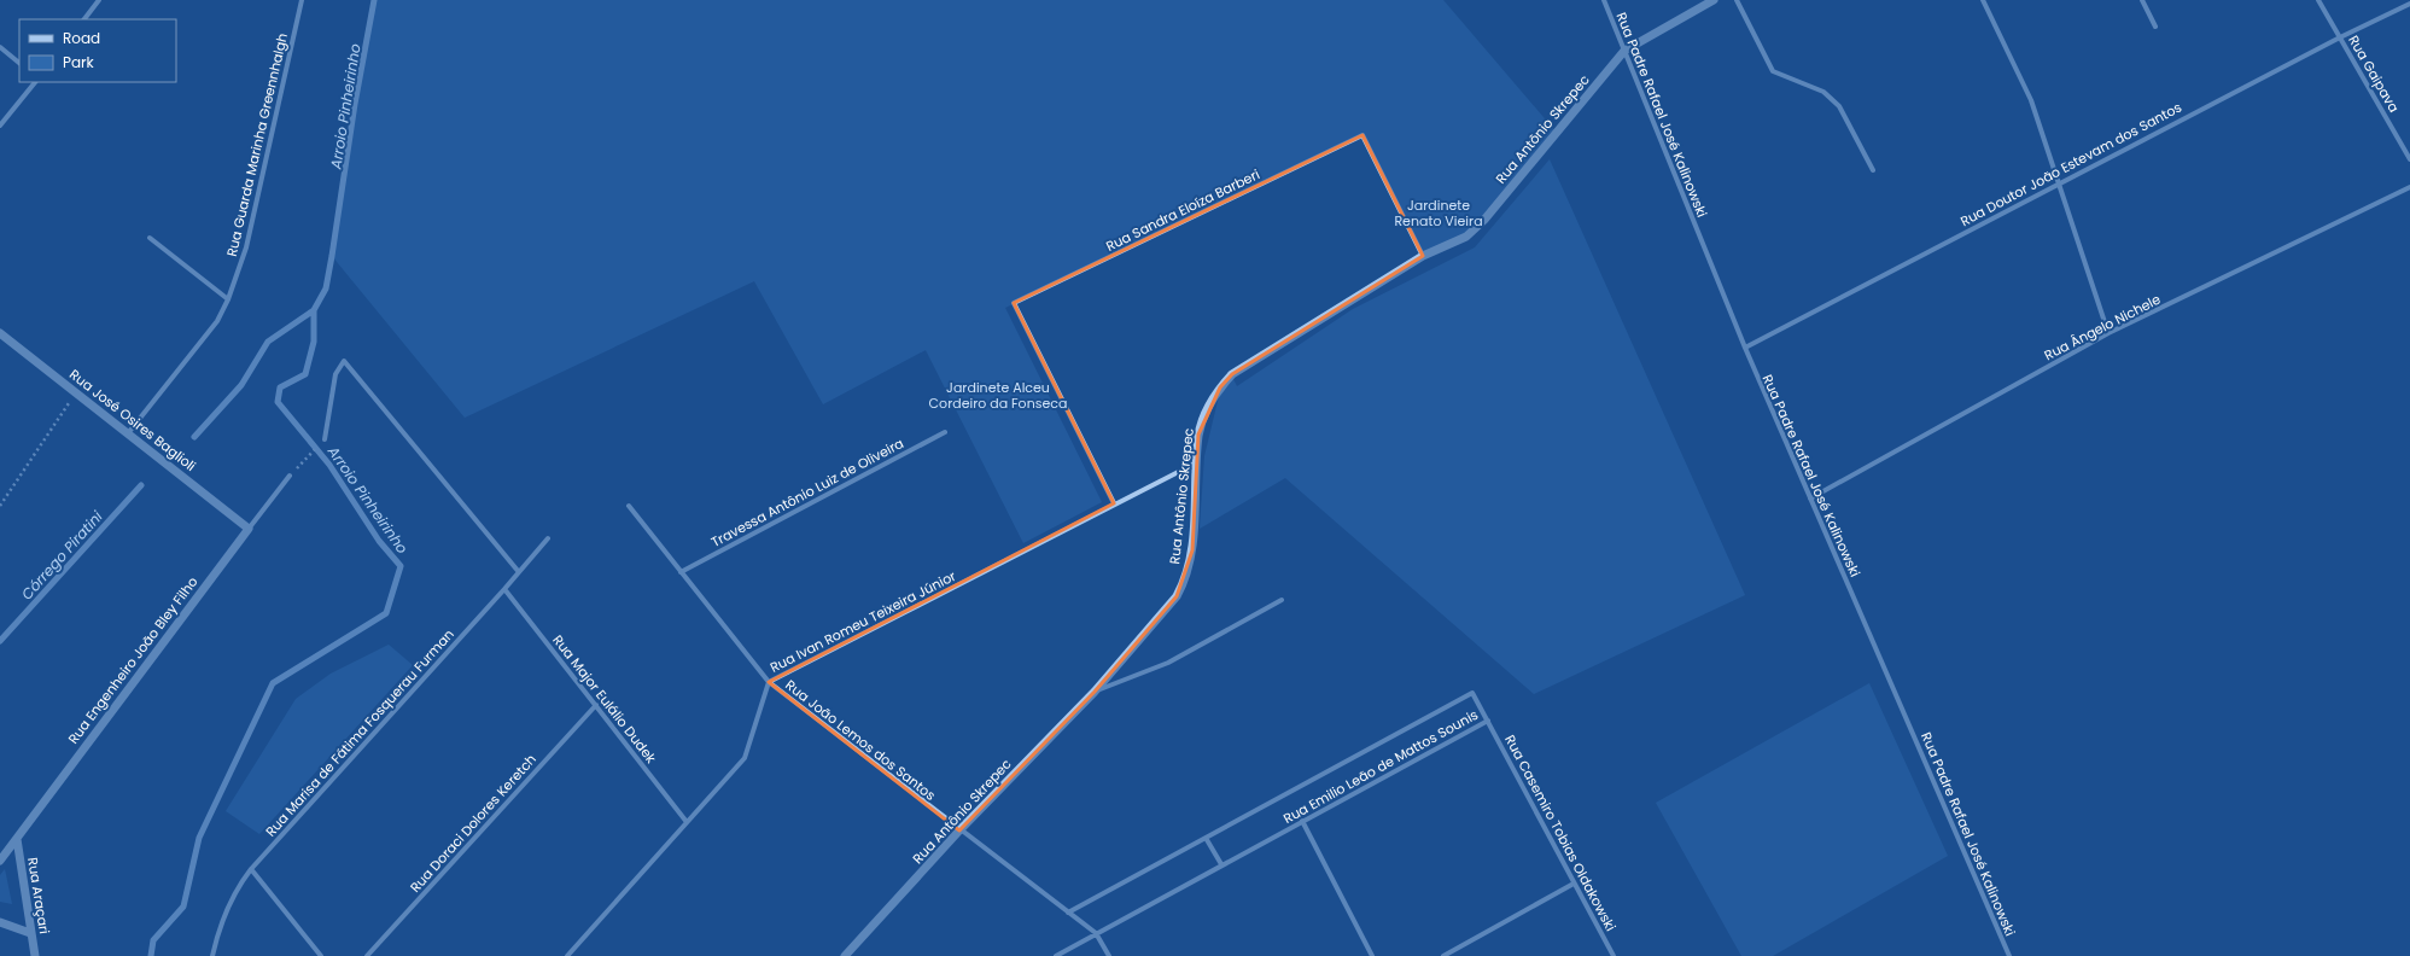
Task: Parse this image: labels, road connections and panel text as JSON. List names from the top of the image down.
{
  "streets": {
    "street": [
      "Rua Gaipava",
      "Rua Padre Rafael José Kalinowski",
      "Rua Antônio Skrepec",
      "Rua Guarda Marinha Greennhalgh",
      "Rua Doutor João Estevam dos Santos",
      "Rua Sandra Eloíza Barberi",
      "Rua Ângelo Nichele",
      "Rua José Osires Baglioli",
      "Travessa Antônio Luiz de Oliveira",
      "Rua Ivan Romeu Teixeira Júnior",
      "Rua Engenheiro João Bley Filho",
      "Rua Major Eulálio Dudek",
      "Rua Marisa de Fátima Fosquerau Furman",
      "Rua João Lemos dos Santos",
      "Rua Emilio Leão de Mattos Sounis",
      "Rua Doraci Dolores Keretch",
      "Rua Casemiro Tobias Oldakowski",
      "Rua Araçari"
    ]
  },
  "crossings": [
    ["Rua Gaipava", "Rua Doutor João Estevam dos Santos"],
    ["Rua Padre Rafael José Kalinowski", "Rua Antônio Skrepec"],
    ["Rua Padre Rafael José Kalinowski", "Rua Doutor João Estevam dos Santos"],
    ["Rua Padre Rafael José Kalinowski", "Rua Ângelo Nichele"],
    ["Rua Antônio Skrepec", "Rua Sandra Eloíza Barberi"],
    ["Rua Antônio Skrepec", "Rua Ivan Romeu Teixeira Júnior"],
    ["Rua Antônio Skrepec", "Rua João Lemos dos Santos"],
    ["Rua Guarda Marinha Greennhalgh", "Rua José Osires Baglioli"],
    ["Rua Sandra Eloíza Barberi", "Rua Ivan Romeu Teixeira Júnior"],
    ["Rua José Osires Baglioli", "Rua Engenheiro João Bley Filho"],
    ["Travessa Antônio Luiz de Oliveira", "Rua João Lemos dos Santos"],
    ["Rua Ivan Romeu Teixeira Júnior", "Rua Major Eulálio Dudek"],
    ["Rua Ivan Romeu Teixeira Júnior", "Rua João Lemos dos Santos"],
    ["Rua Engenheiro João Bley Filho", "Rua Araçari"],
    ["Rua Major Eulálio Dudek", "Rua Marisa de Fátima Fosquerau Furman"],
    ["Rua Major Eulálio Dudek", "Rua Doraci Dolores Keretch"],
    ["Rua João Lemos dos Santos", "Rua Emilio Leão de Mattos Sounis"],
    ["Rua Emilio Leão de Mattos Sounis", "Rua Casemiro Tobias Oldakowski"]
  ],
  "water": ["Arroio Pinheirinho", "Córrego Piratini"],
  "parks": ["Jardinete Renato Vieira", "Jardinete Alceu Cordeiro da Fonseca"],
  "legend": ["Road", "Park"]
}
